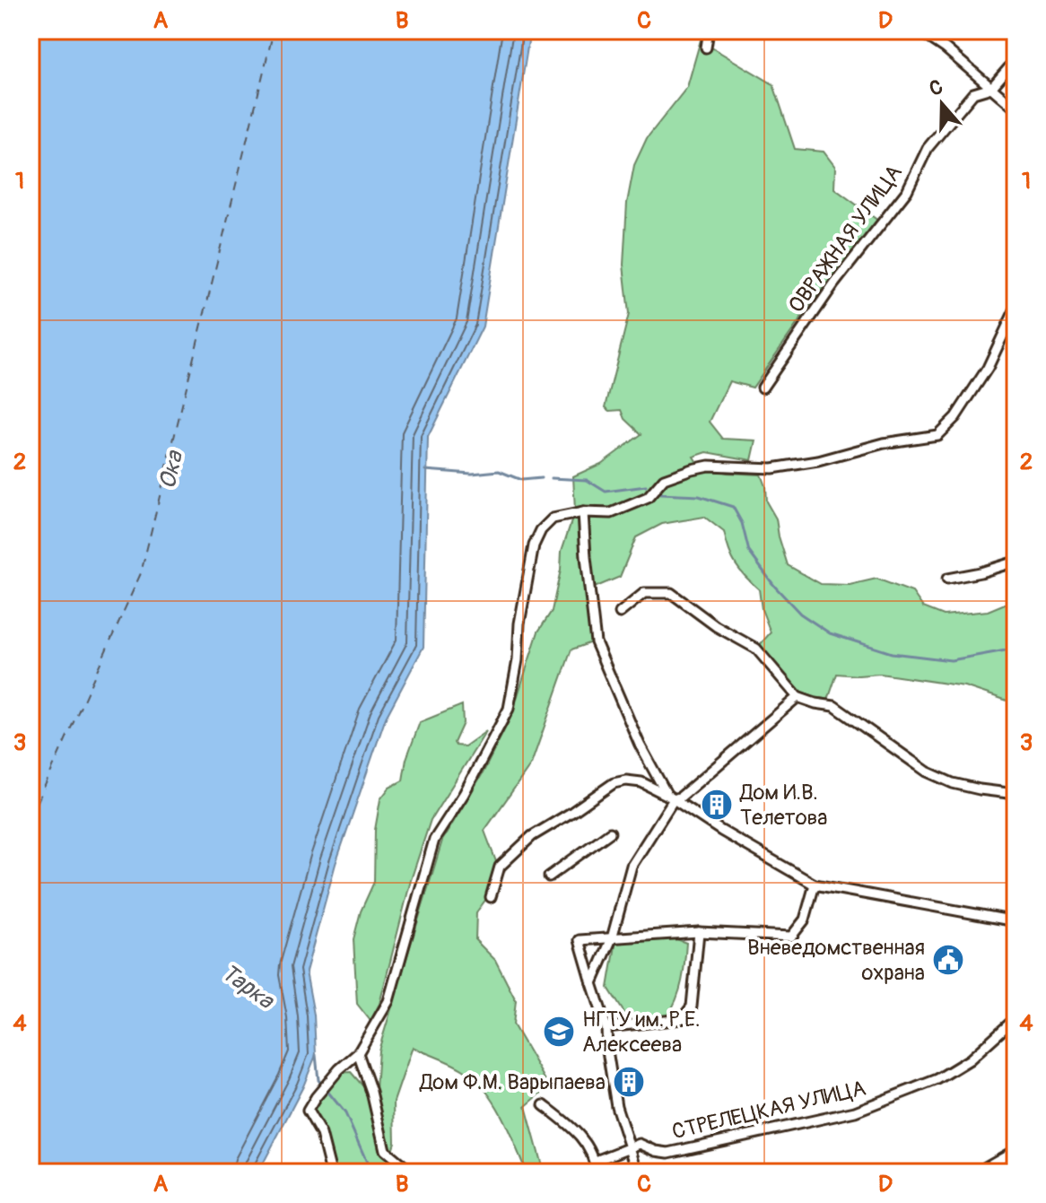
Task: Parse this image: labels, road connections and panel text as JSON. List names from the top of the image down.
{
  "streets": {
    "street": ["ОВРАЖНАЯ УЛИЦА", "СТРЕЛЕЦКАЯ УЛИЦА"]
  },
  "water": ["Ока", "Тарка"],
  "places": {
    "building": ["Дом И.В. Телетова", "Дом Ф.М. Варыпаева"],
    "public building": ["Вневедомственная охрана"],
    "school or university": ["НГТУ им. Р.Е. Алексеева"]
  },
  "north": "top",
  "grid": {
    "columns": [
      "A",
      "B",
      "C",
      "D"
    ],
    "rows": [
      "1",
      "2",
      "3",
      "4"
    ]
  }
}
